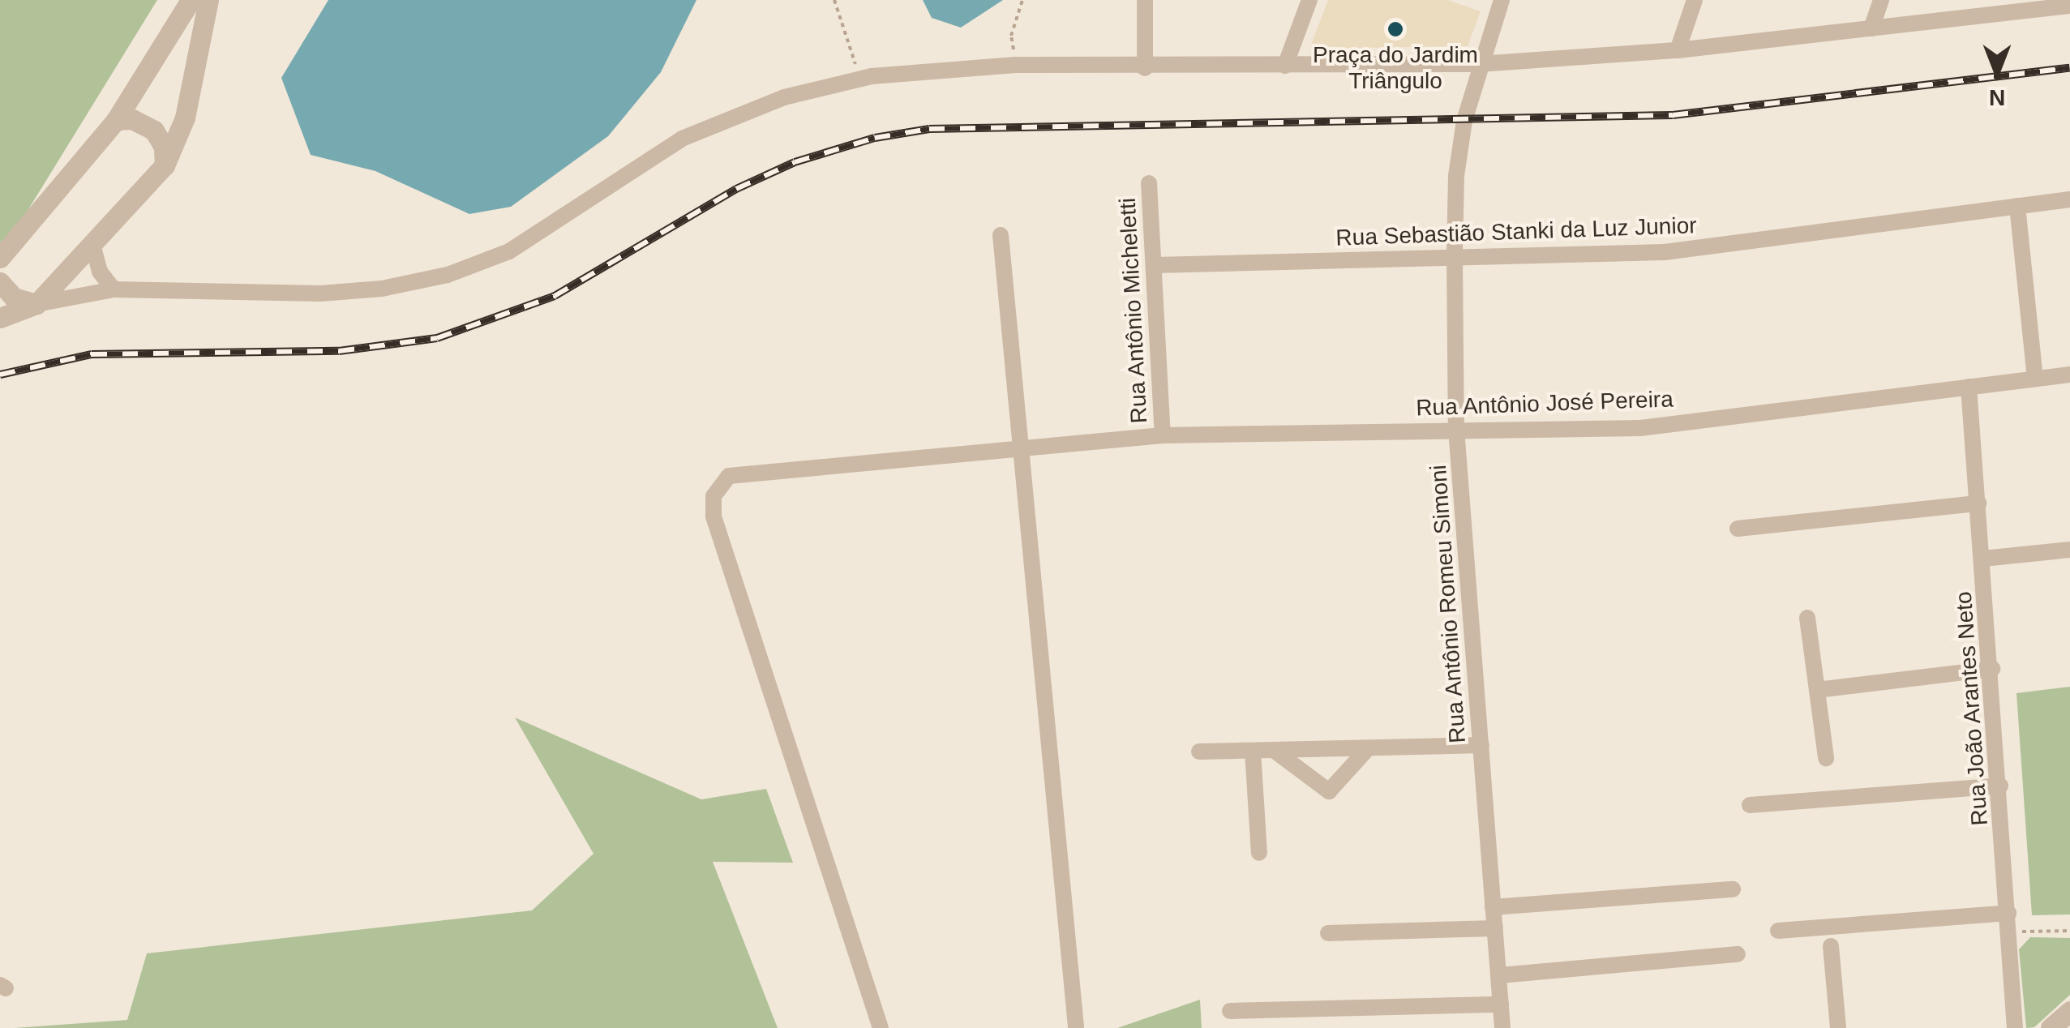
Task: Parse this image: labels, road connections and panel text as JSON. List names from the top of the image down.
{
  "streets": {
    "street": [
      "Rua Sebastião Stanki da Luz Junior",
      "Rua Antônio Micheletti",
      "Rua Antônio José Pereira",
      "Rua Antônio Romeu Simoni",
      "Rua João Arantes Neto"
    ]
  },
  "crossings": [
    ["Rua Sebastião Stanki da Luz Junior", "Rua Antônio Micheletti"],
    ["Rua Sebastião Stanki da Luz Junior", "Rua Antônio Romeu Simoni"],
    ["Rua Antônio Micheletti", "Rua Antônio José Pereira"],
    ["Rua Antônio José Pereira", "Rua Antônio Romeu Simoni"],
    ["Rua Antônio José Pereira", "Rua João Arantes Neto"]
  ],
  "places": ["Praça do Jardim Triângulo"],
  "north": "bottom"
}
